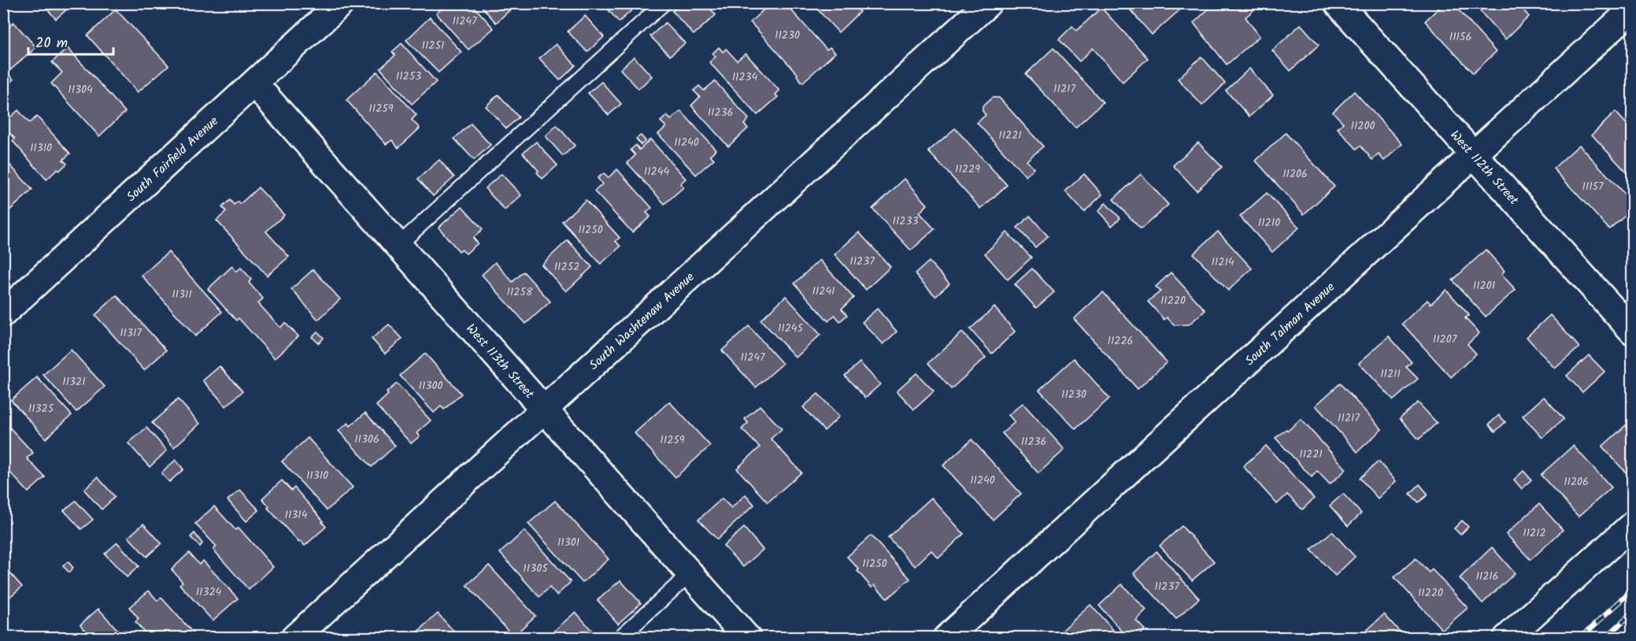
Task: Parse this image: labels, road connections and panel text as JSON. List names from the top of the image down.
{
  "streets": {
    "street": [
      "South Fairfield Avenue",
      "West 112th Street",
      "South Washtenaw Avenue",
      "South Talman Avenue",
      "West 113th Street"
    ]
  },
  "crossings": [
    ["South Fairfield Avenue", "West 113th Street"],
    ["West 112th Street", "South Talman Avenue"],
    ["South Washtenaw Avenue", "West 113th Street"]
  ],
  "house_numbers": [
    "11247",
    "11230",
    "11156",
    "11251",
    "11253",
    "11234",
    "11217",
    "11304",
    "11259",
    "11236",
    "11200",
    "11221",
    "11240",
    "11310",
    "11229",
    "11244",
    "11206",
    "11157",
    "11233",
    "11210",
    "11250",
    "11237",
    "11214",
    "11252",
    "11201",
    "11241",
    "11258",
    "11311",
    "11220",
    "11245",
    "11317",
    "11207",
    "11226",
    "11247",
    "11211",
    "11321",
    "11300",
    "11230",
    "11325",
    "11217",
    "11306",
    "11259",
    "11236",
    "11221",
    "11310",
    "11240",
    "11206",
    "11314",
    "11212",
    "11301",
    "11250",
    "11305",
    "11216",
    "11237",
    "11324",
    "11220"
  ],
  "scale_bar": "20 m"
}
